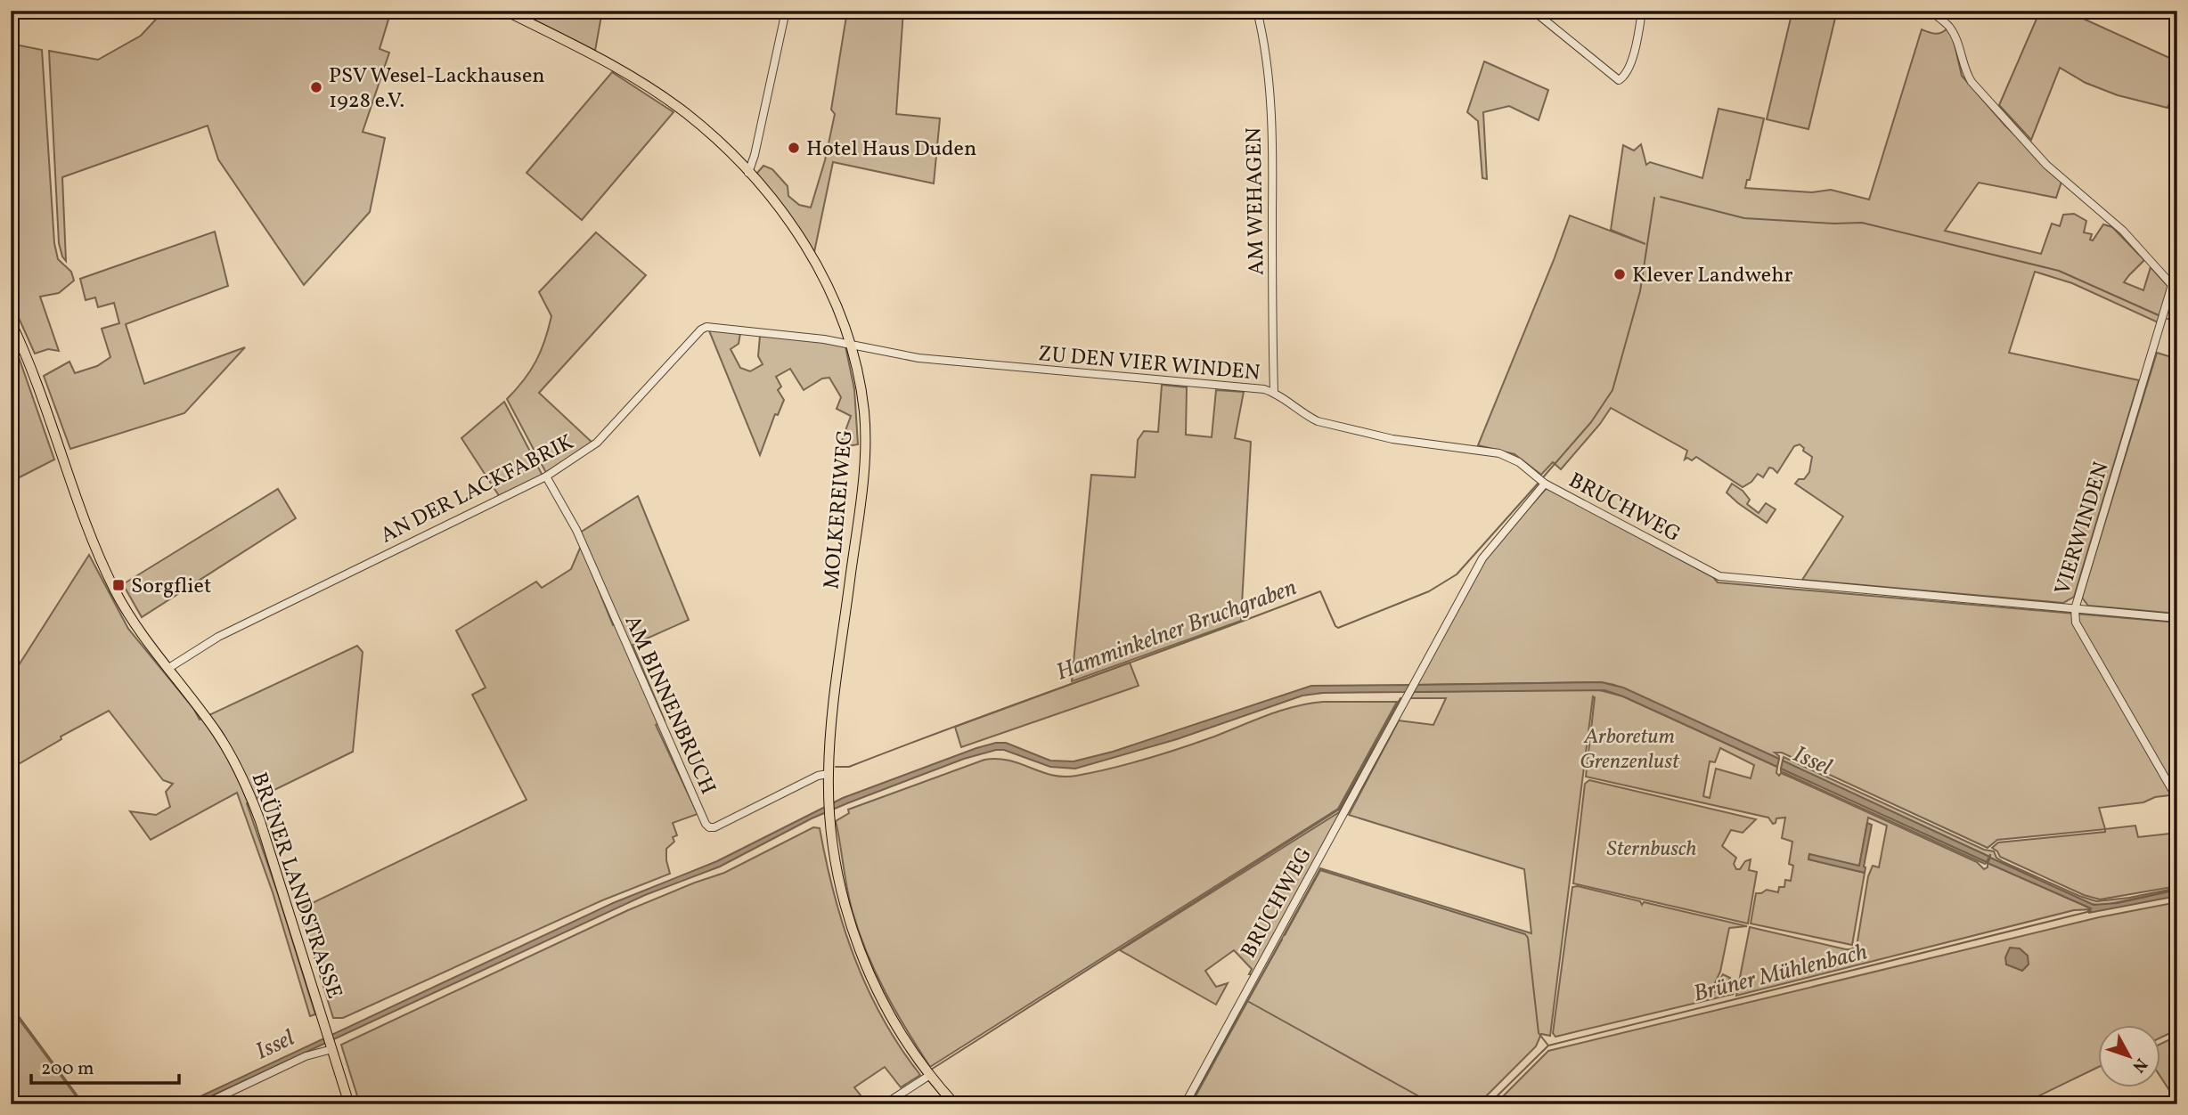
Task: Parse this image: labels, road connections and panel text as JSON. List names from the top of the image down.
{
  "streets": {
    "main road": ["MOLKEREIWEG", "BRÜNER LANDSTRASSE"],
    "street": [
      "AM WEHAGEN",
      "ZU DEN VIER WINDEN",
      "AN DER LACKFABRIK",
      "BRUCHWEG",
      "VIERWINDEN",
      "AM BINNENBRUCH"
    ]
  },
  "crossings": [
    ["AM WEHAGEN", "ZU DEN VIER WINDEN"],
    ["ZU DEN VIER WINDEN", "AN DER LACKFABRIK"],
    ["ZU DEN VIER WINDEN", "BRUCHWEG"],
    ["ZU DEN VIER WINDEN", "MOLKEREIWEG"],
    ["AN DER LACKFABRIK", "MOLKEREIWEG"],
    ["AN DER LACKFABRIK", "AM BINNENBRUCH"],
    ["AN DER LACKFABRIK", "BRÜNER LANDSTRASSE"],
    ["BRUCHWEG", "VIERWINDEN"],
    ["MOLKEREIWEG", "AM BINNENBRUCH"]
  ],
  "water": ["Hamminkelner Bruchgraben", "Issel", "Brüner Mühlenbach"],
  "parks": ["Arboretum Grenzenlust", "Sternbusch"],
  "places": {
    "other": ["PSV Wesel-Lackhausen 1928 e.V.", "Hotel Haus Duden", "Klever Landwehr"],
    "transit": ["Sorgfliet"]
  },
  "scale_bar": "200 m",
  "north": "bottom right"
}
